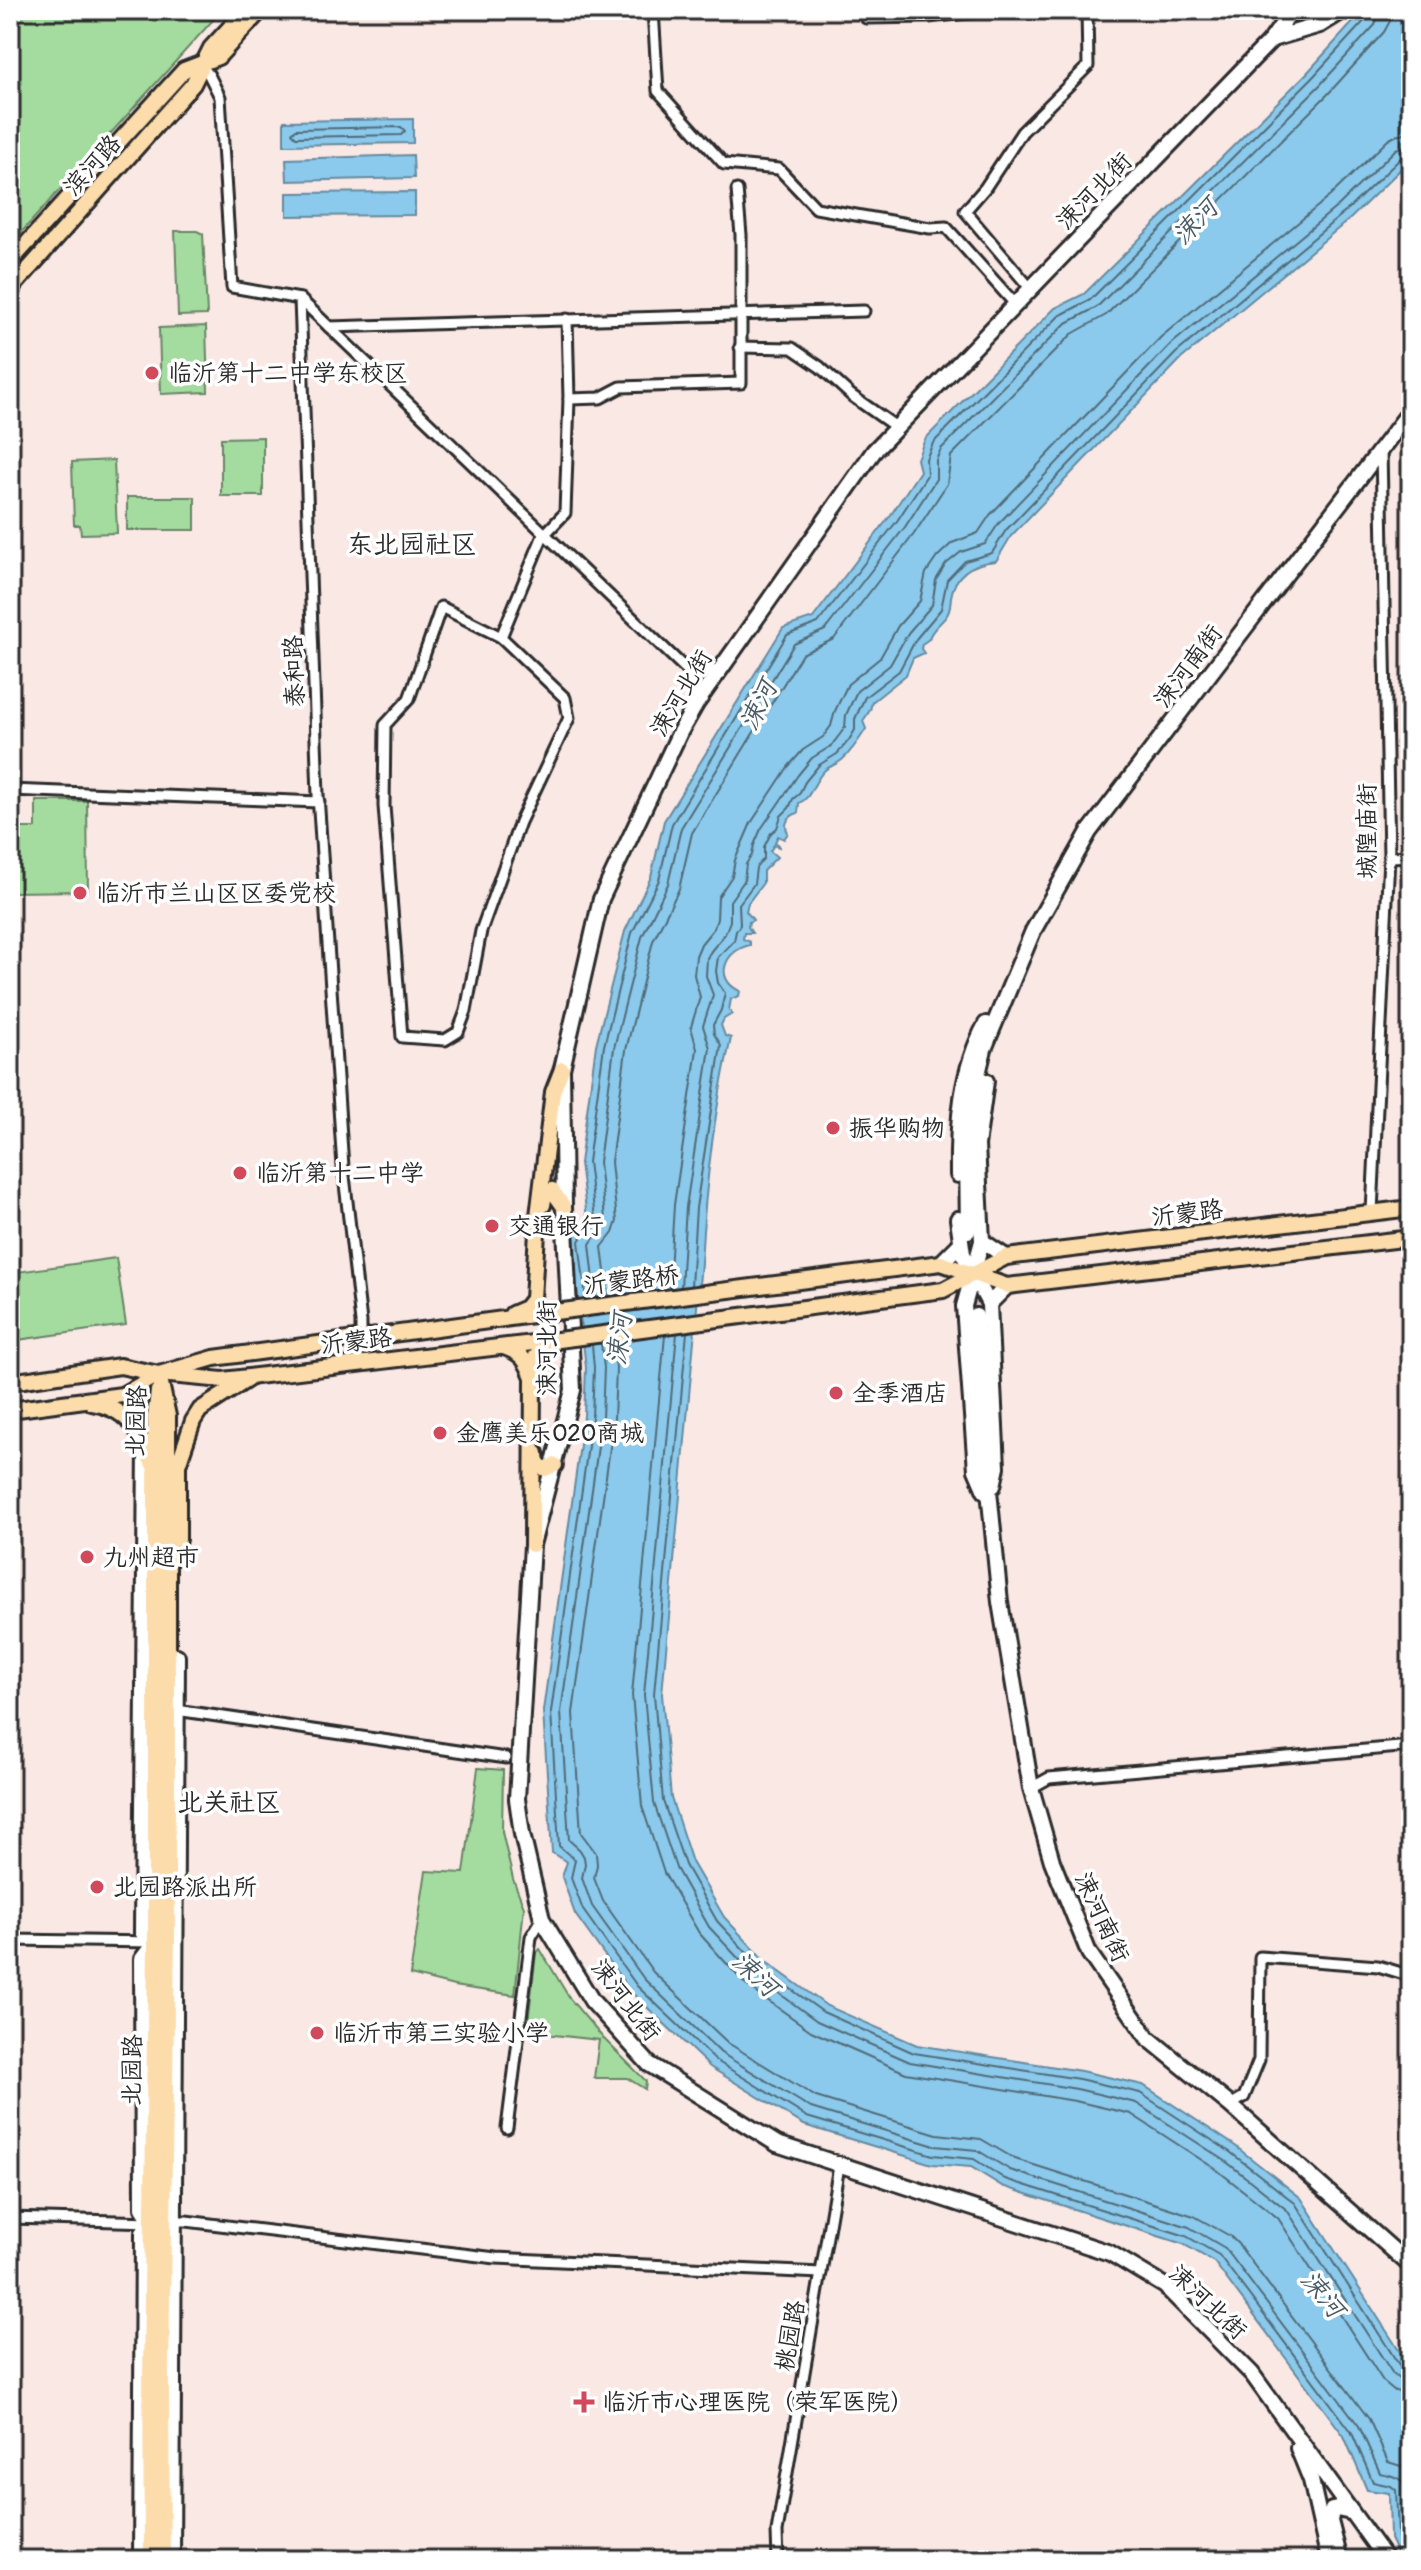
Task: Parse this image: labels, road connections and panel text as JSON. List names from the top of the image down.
{
  "streets": {
    "main road": [
      "滨河路",
      "涑河北街",
      "涑河南街",
      "沂蒙路",
      "沂蒙路桥",
      "北园路"
    ],
    "street": ["泰和路", "城隍庙街", "桃园路"]
  },
  "crossings": [
    ["涑河北街", "桃园路"],
    ["涑河南街", "城隍庙街"],
    ["泰和路", "沂蒙路"],
    ["城隍庙街", "沂蒙路"],
    ["沂蒙路", "沂蒙路桥"],
    ["沂蒙路", "北园路"]
  ],
  "districts": ["东北园社区", "北关社区"],
  "water": ["涑河"],
  "places": {
    "other": [
      "临沂第十二中学东校区",
      "临沂市兰山区区委党校",
      "振华购物",
      "临沂第十二中学",
      "交通银行",
      "全季酒店",
      "金鹰美乐O2O商城",
      "九州超市",
      "北园路派出所",
      "临沂市第三实验小学"
    ],
    "health": ["临沂市心理医院（荣军医院）"]
  }
}
